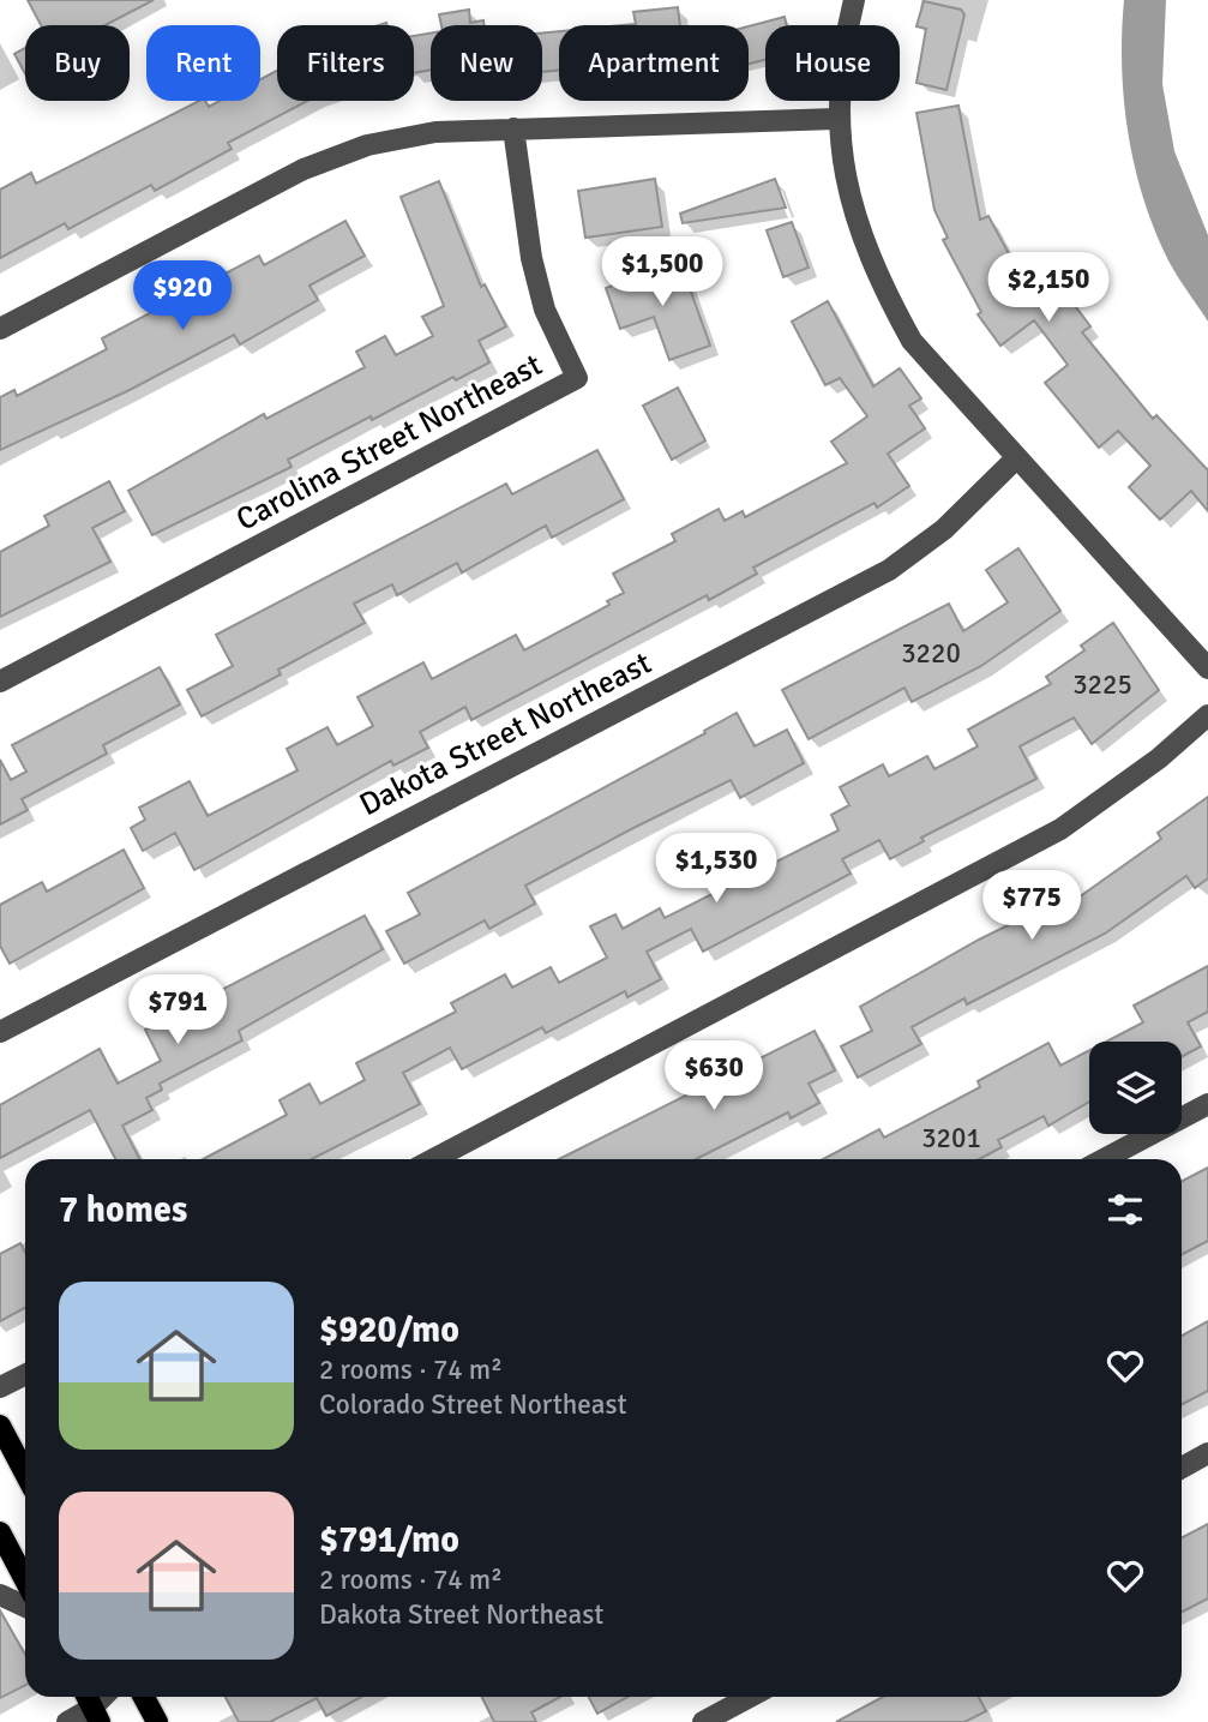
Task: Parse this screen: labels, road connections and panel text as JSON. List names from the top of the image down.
{
  "streets": {
    "street": ["Carolina Street Northeast", "Dakota Street Northeast"]
  },
  "house_numbers": ["3220", "3225", "3201"],
  "page": {
    "chip": [
      "Buy",
      "Rent",
      "Filters",
      "New",
      "Apartment",
      "House"
    ],
    "price": [
      "$1,500",
      "$2,150",
      "$920",
      "$1,530",
      "$775",
      "$791",
      "$630"
    ],
    "heading": "7 homes",
    "list": [
      {
        "name": "$920/mo",
        "note": "2 rooms · 74 m² · Colorado Street Northeast"
      },
      {
        "name": "$791/mo",
        "note": "2 rooms · 74 m² · Dakota Street Northeast"
      }
    ]
  }
}
